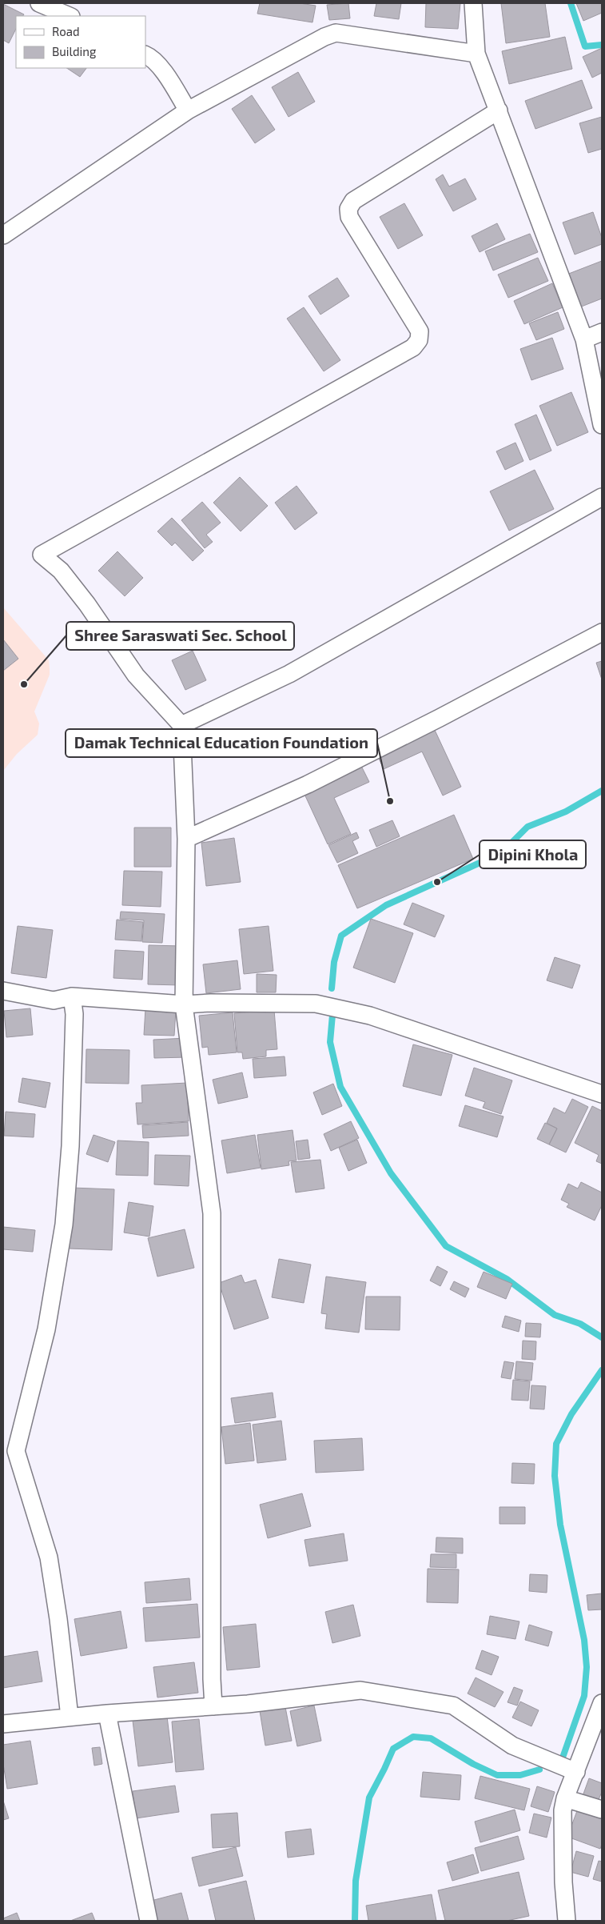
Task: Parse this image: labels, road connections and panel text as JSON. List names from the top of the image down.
{
  "places": ["Shree Saraswati Sec. School", "Damak Technical Education Foundation", "Dipini Khola"],
  "legend": ["Road", "Building"]
}
